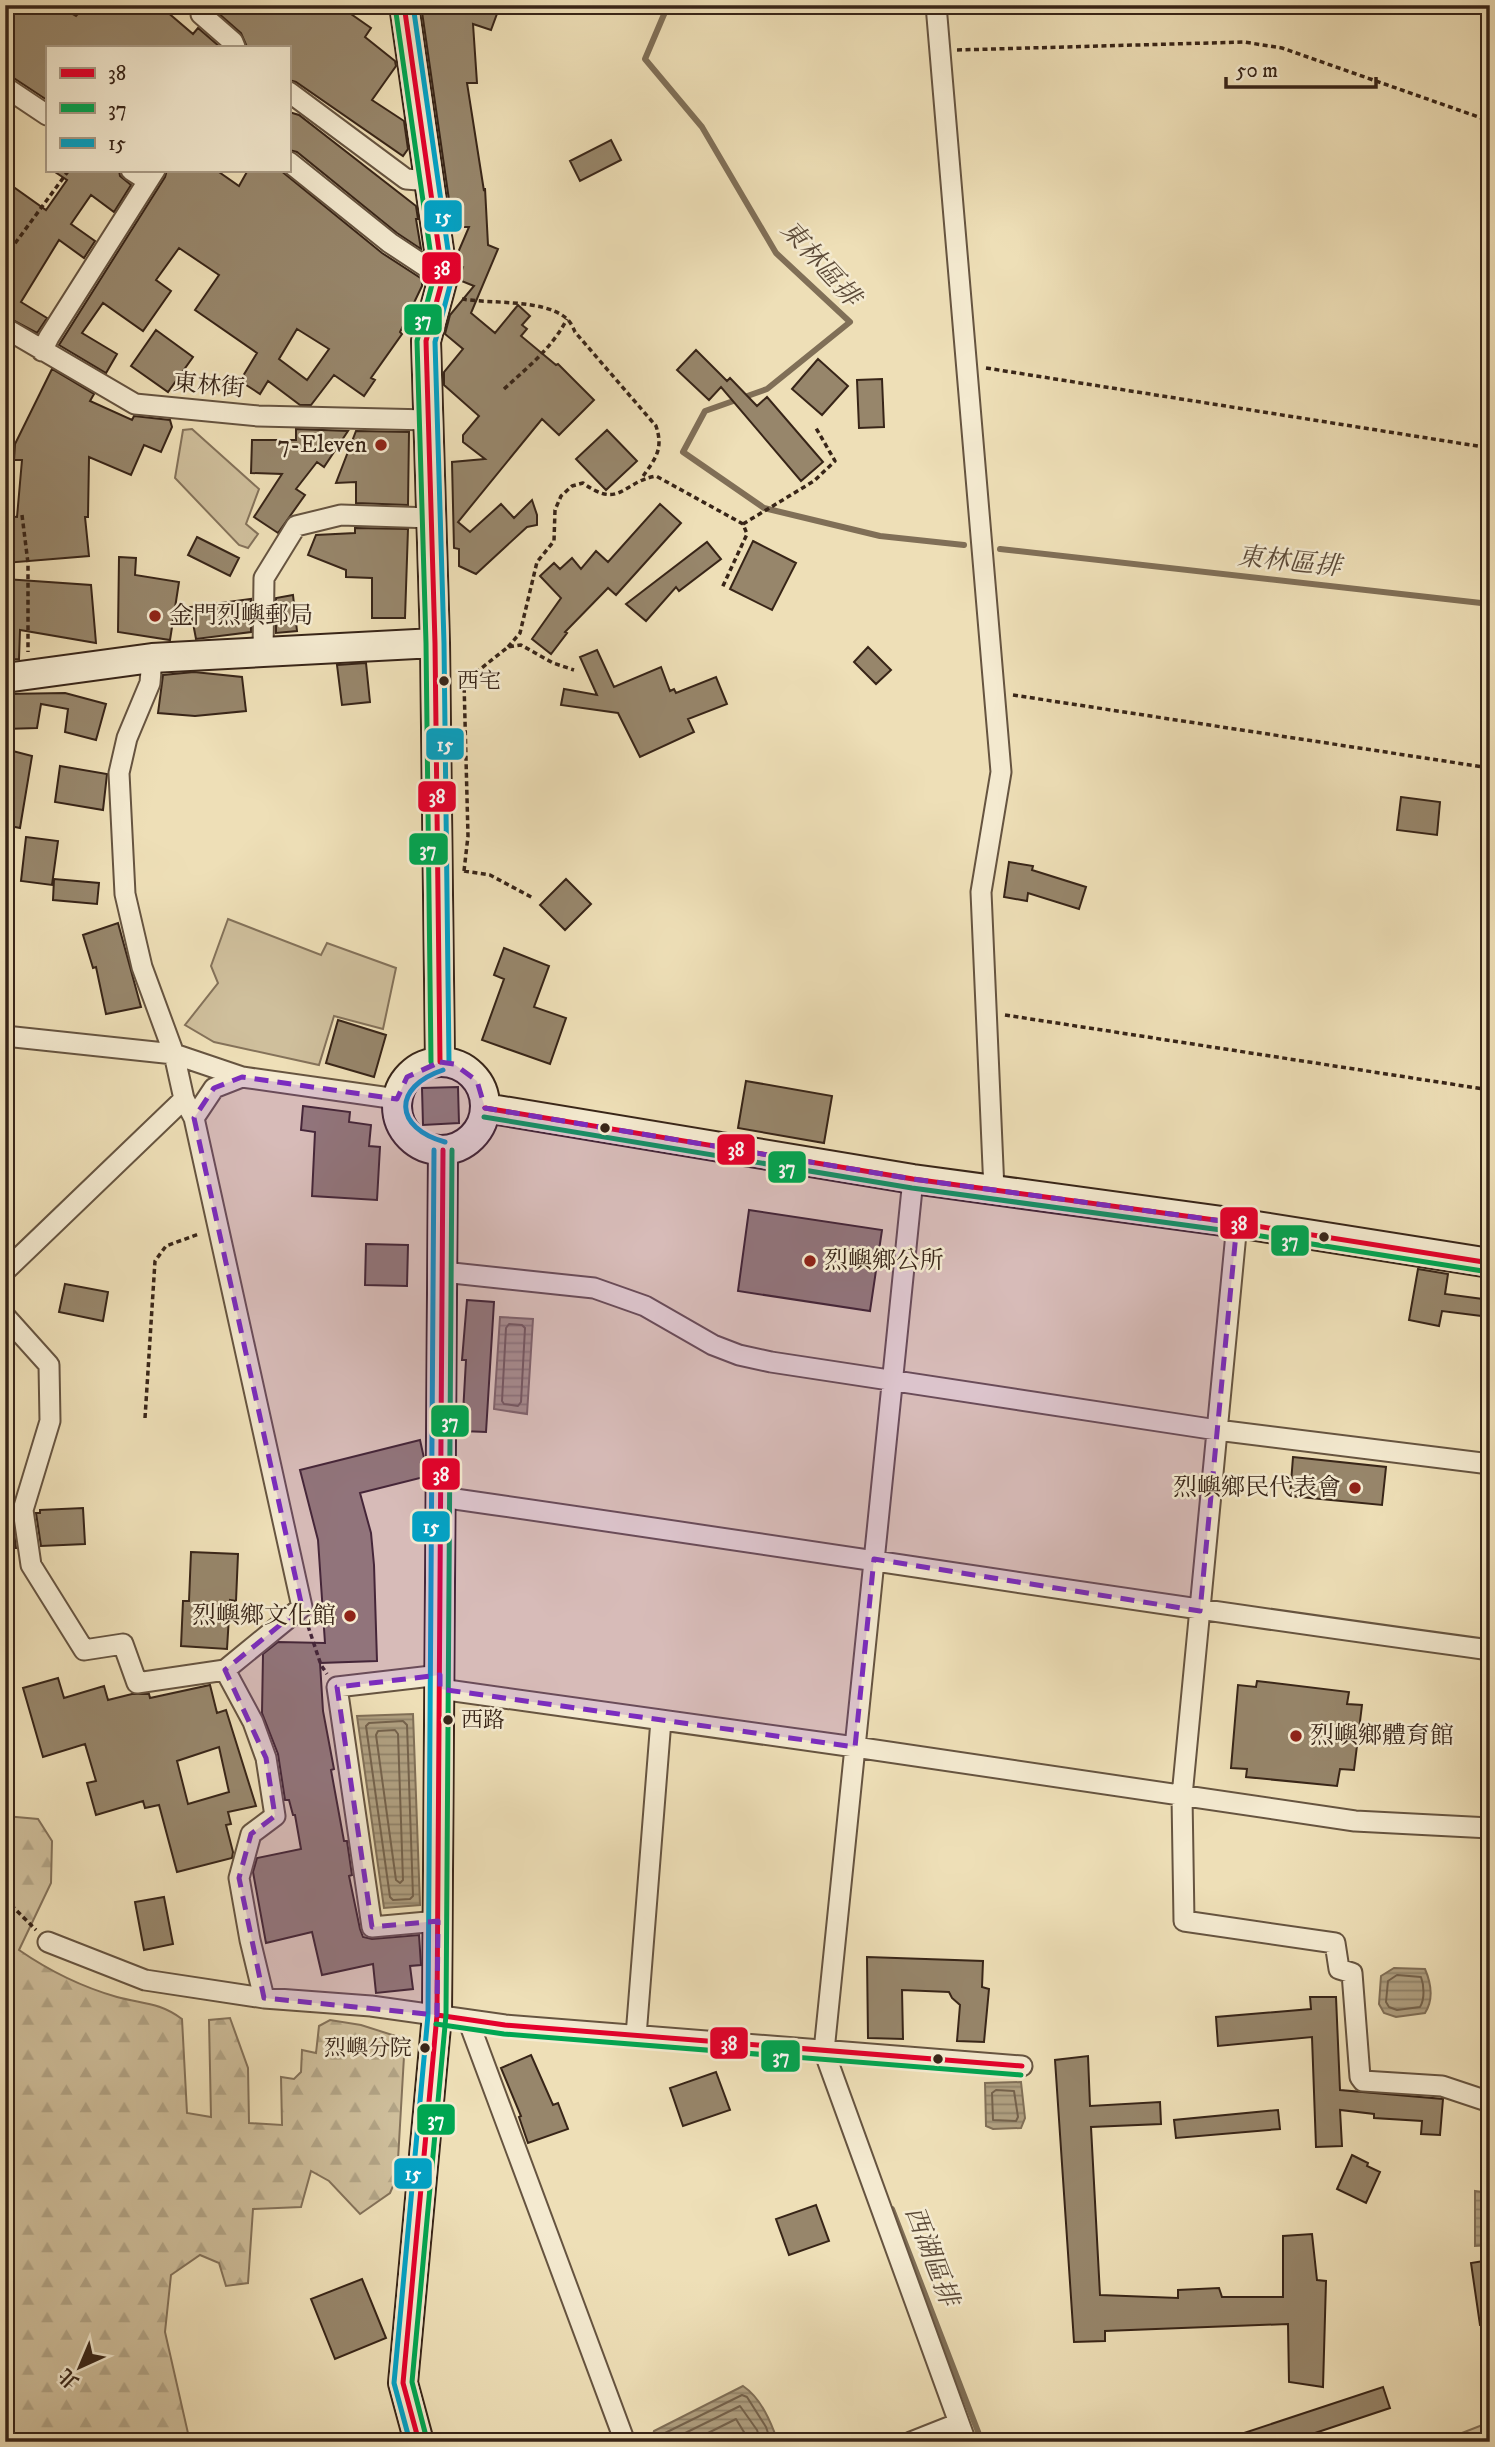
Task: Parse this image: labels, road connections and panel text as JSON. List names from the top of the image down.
{
  "streets": {
    "street": ["東林街"]
  },
  "water": ["東林區排", "西湖區排"],
  "places": [
    "7-Eleven",
    "金門烈嶼郵局",
    "西宅",
    "烈嶼鄉公所",
    "烈嶼鄉民代表會",
    "烈嶼鄉文化館",
    "西路",
    "烈嶼鄉體育館",
    "烈嶼分院"
  ],
  "lines": ["transit line 38", "transit line 15", "transit line 37"],
  "legend": ["38", "37", "15"],
  "scale_bar": "50 m",
  "north": "bottom left"
}
